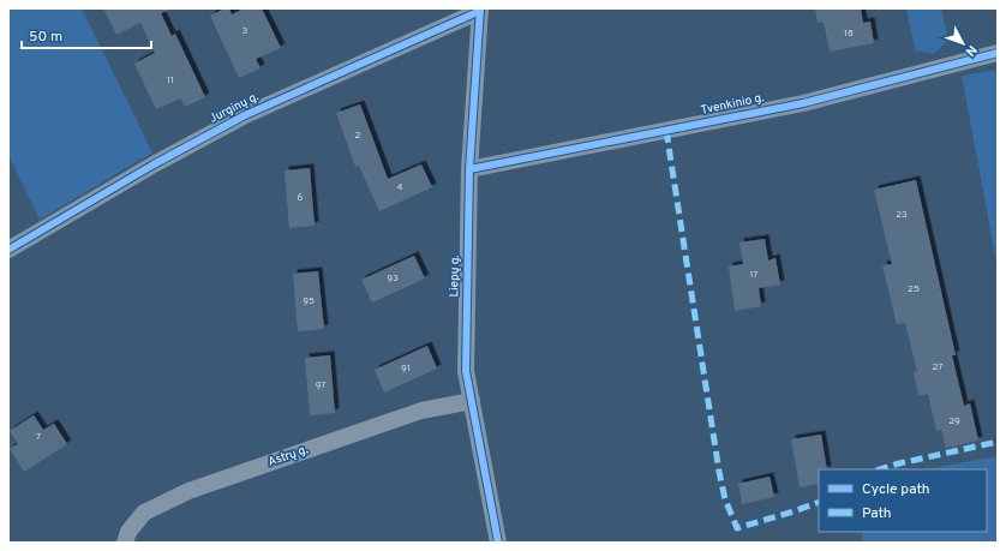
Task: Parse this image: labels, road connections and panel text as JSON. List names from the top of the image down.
{
  "streets": {
    "street": [
      "Tvenkinio g.",
      "Jurginų g.",
      "Liepų g.",
      "Astrų g."
    ]
  },
  "crossings": [
    ["Tvenkinio g.", "Liepų g."],
    ["Jurginų g.", "Liepų g."],
    ["Liepų g.", "Astrų g."]
  ],
  "house_numbers": [
    "3",
    "18",
    "11",
    "2",
    "4",
    "6",
    "23",
    "17",
    "93",
    "25",
    "95",
    "27",
    "91",
    "97",
    "29",
    "7"
  ],
  "legend": ["Cycle path", "Path"],
  "scale_bar": "50 m",
  "north": "bottom right"
}
